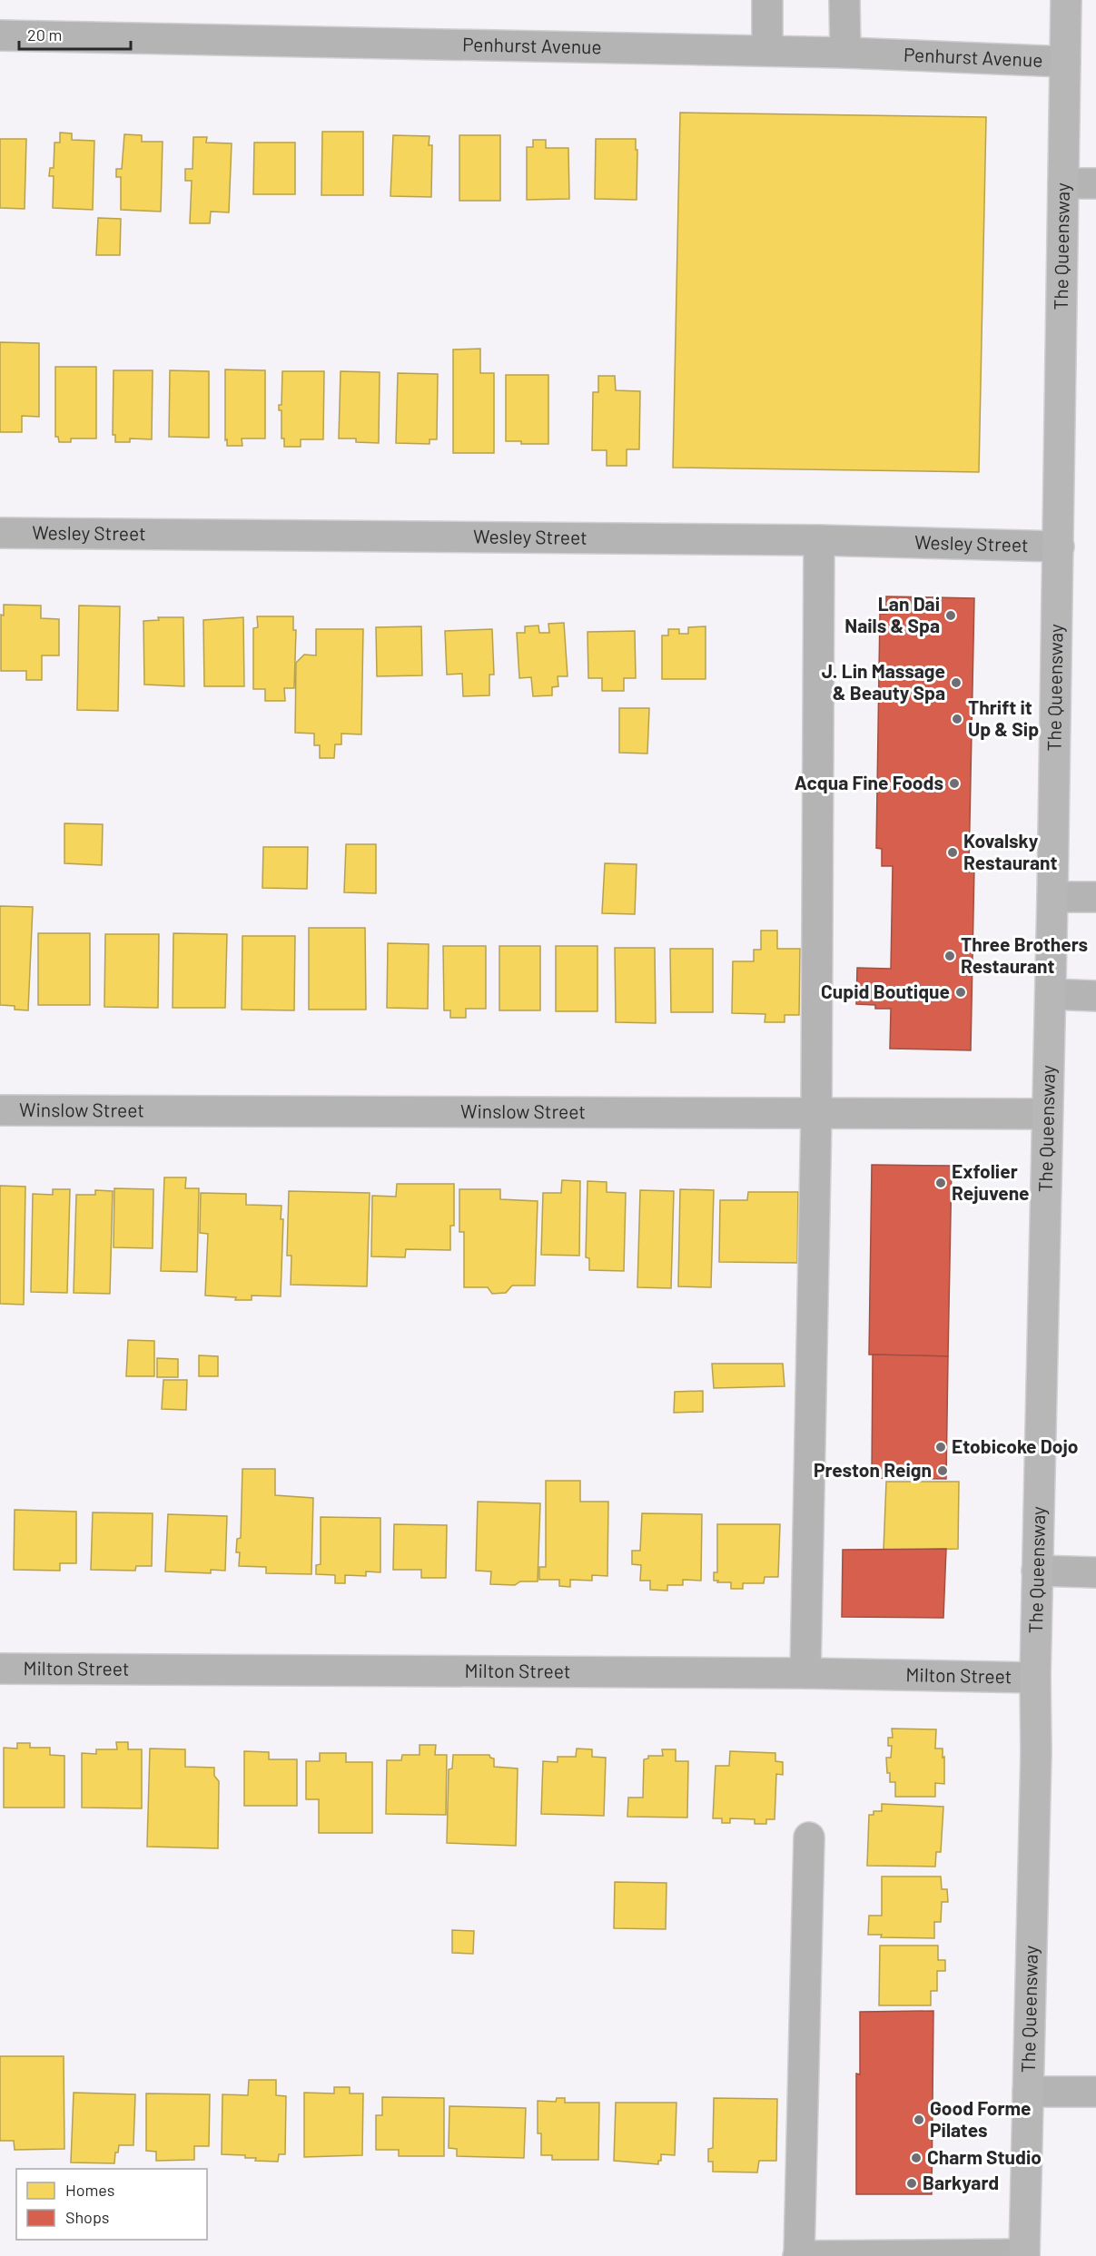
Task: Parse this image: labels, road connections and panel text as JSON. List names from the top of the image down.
{
  "streets": {
    "main road": ["The Queensway"],
    "street": [
      "Penhurst Avenue",
      "Wesley Street",
      "Winslow Street",
      "Milton Street"
    ]
  },
  "crossings": [
    ["Penhurst Avenue", "The Queensway"],
    ["The Queensway", "Wesley Street"],
    ["The Queensway", "Winslow Street"],
    ["The Queensway", "Milton Street"]
  ],
  "places": [
    "Lan Dai Nails & Spa",
    "J. Lin Massage & Beauty Spa",
    "Thrift it Up & Sip",
    "Acqua Fine Foods",
    "Kovalsky Restaurant",
    "Three Brothers Restaurant",
    "Cupid Boutique",
    "Exfolier Rejuvene",
    "Etobicoke Dojo",
    "Preston Reign",
    "Good Forme Pilates",
    "Charm Studio",
    "Barkyard"
  ],
  "legend": ["Homes", "Shops"],
  "scale_bar": "20 m"
}
